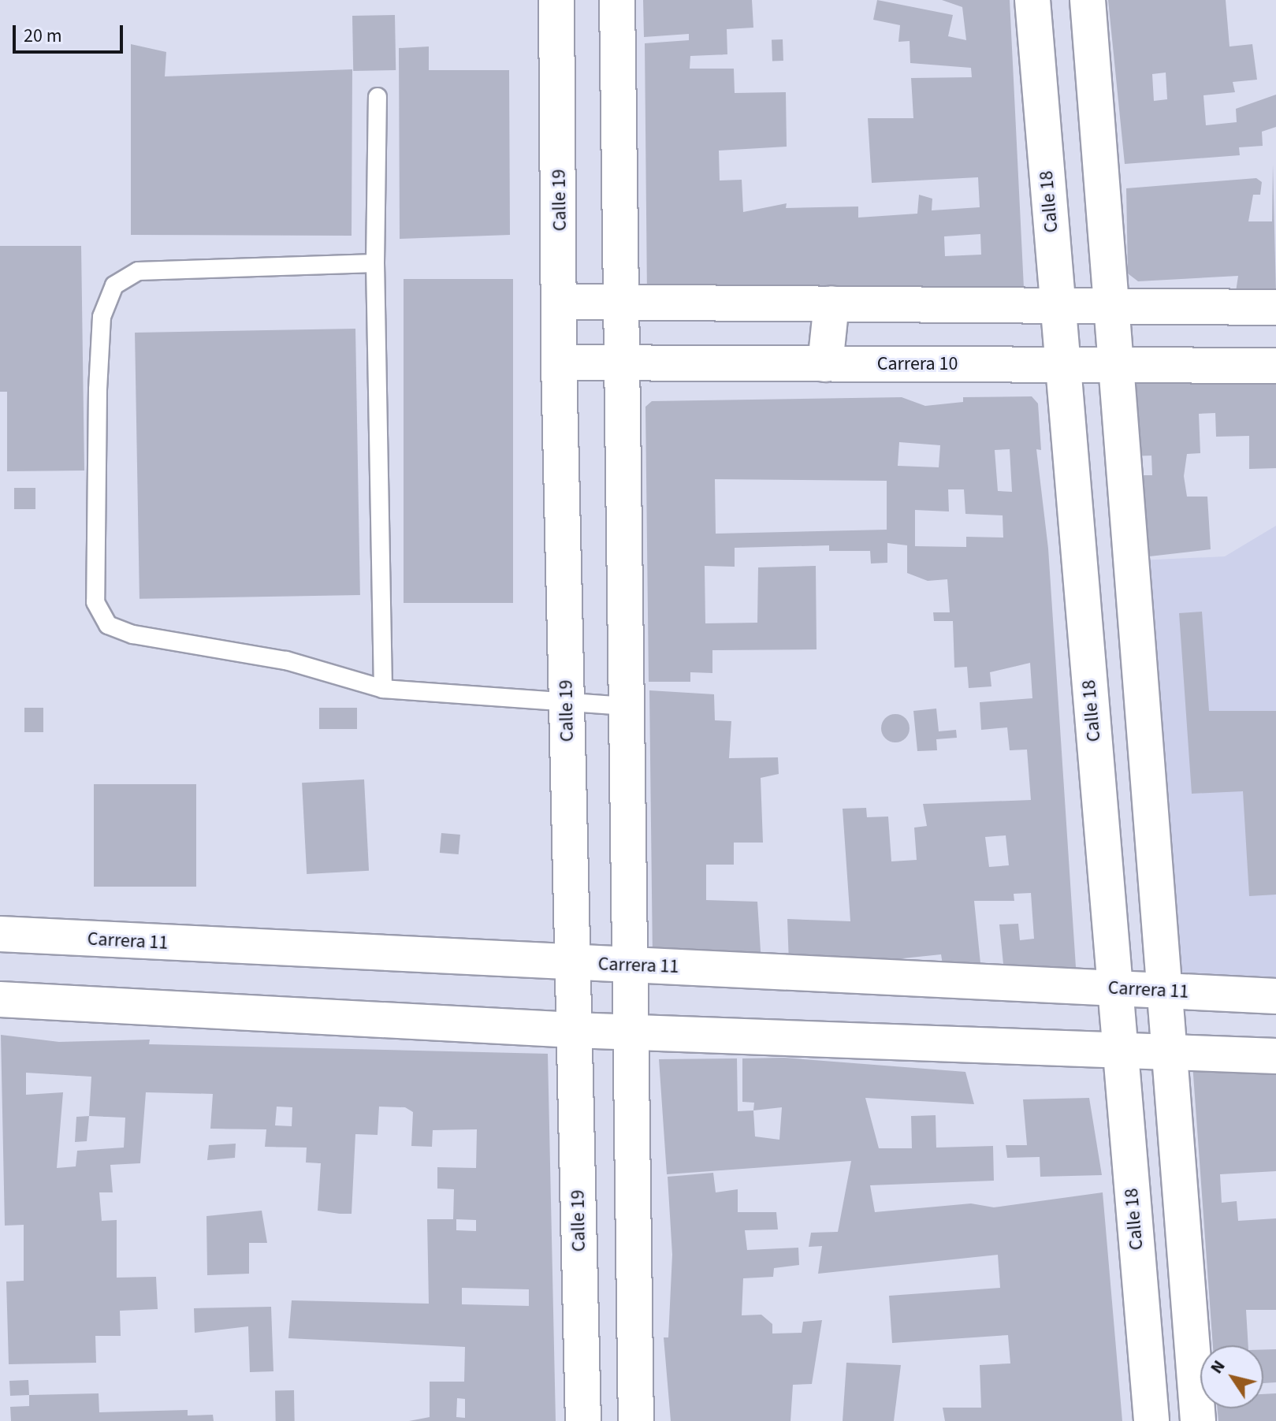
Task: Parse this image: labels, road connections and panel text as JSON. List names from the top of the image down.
{
  "streets": {
    "street": [
      "Calle 19",
      "Calle 18",
      "Carrera 10",
      "Carrera 11"
    ]
  },
  "crossings": [
    ["Calle 19", "Carrera 10"],
    ["Calle 19", "Carrera 11"],
    ["Calle 18", "Carrera 10"],
    ["Calle 18", "Carrera 11"]
  ],
  "scale_bar": "20 m",
  "north": "top left"
}
